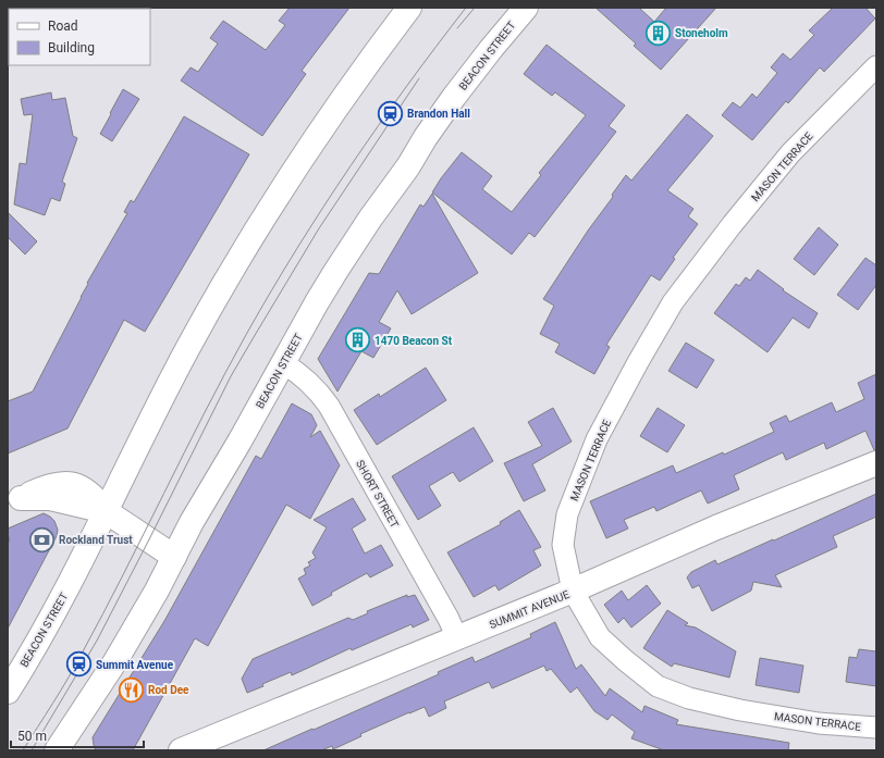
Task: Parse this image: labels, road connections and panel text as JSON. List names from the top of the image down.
{
  "streets": {
    "main road": ["BEACON STREET", "SUMMIT AVENUE"],
    "street": ["MASON TERRACE", "SHORT STREET"]
  },
  "crossings": [
    ["BEACON STREET", "SHORT STREET"],
    ["MASON TERRACE", "SUMMIT AVENUE"],
    ["SHORT STREET", "SUMMIT AVENUE"]
  ],
  "places": {
    "building": ["Stoneholm", "1470 Beacon St"],
    "station": ["Brandon Hall", "Summit Avenue"],
    "bank": ["Rockland Trust"],
    "restaurant": ["Rod Dee"]
  },
  "legend": ["Road", "Building"],
  "scale_bar": "50 m"
}
